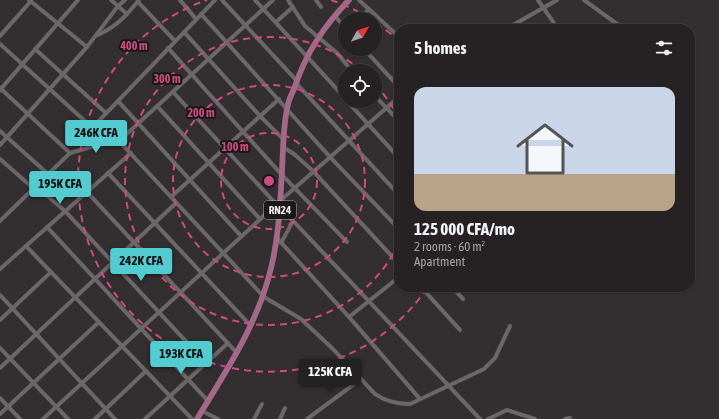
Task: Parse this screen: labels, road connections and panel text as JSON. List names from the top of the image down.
{
  "streets": {
    "main road": ["RN24"]
  },
  "north": "top right",
  "page": {
    "heading": "5 homes",
    "list": [
      {
        "name": "125 000 CFA/mo",
        "note": "2 rooms · 60 m² · Apartment"
      }
    ],
    "price": [
      "246K CFA",
      "195K CFA",
      "242K CFA",
      "193K CFA",
      "125K CFA"
    ]
  },
  "rings": [
    "400 m",
    "300 m",
    "200 m",
    "100 m"
  ]
}
